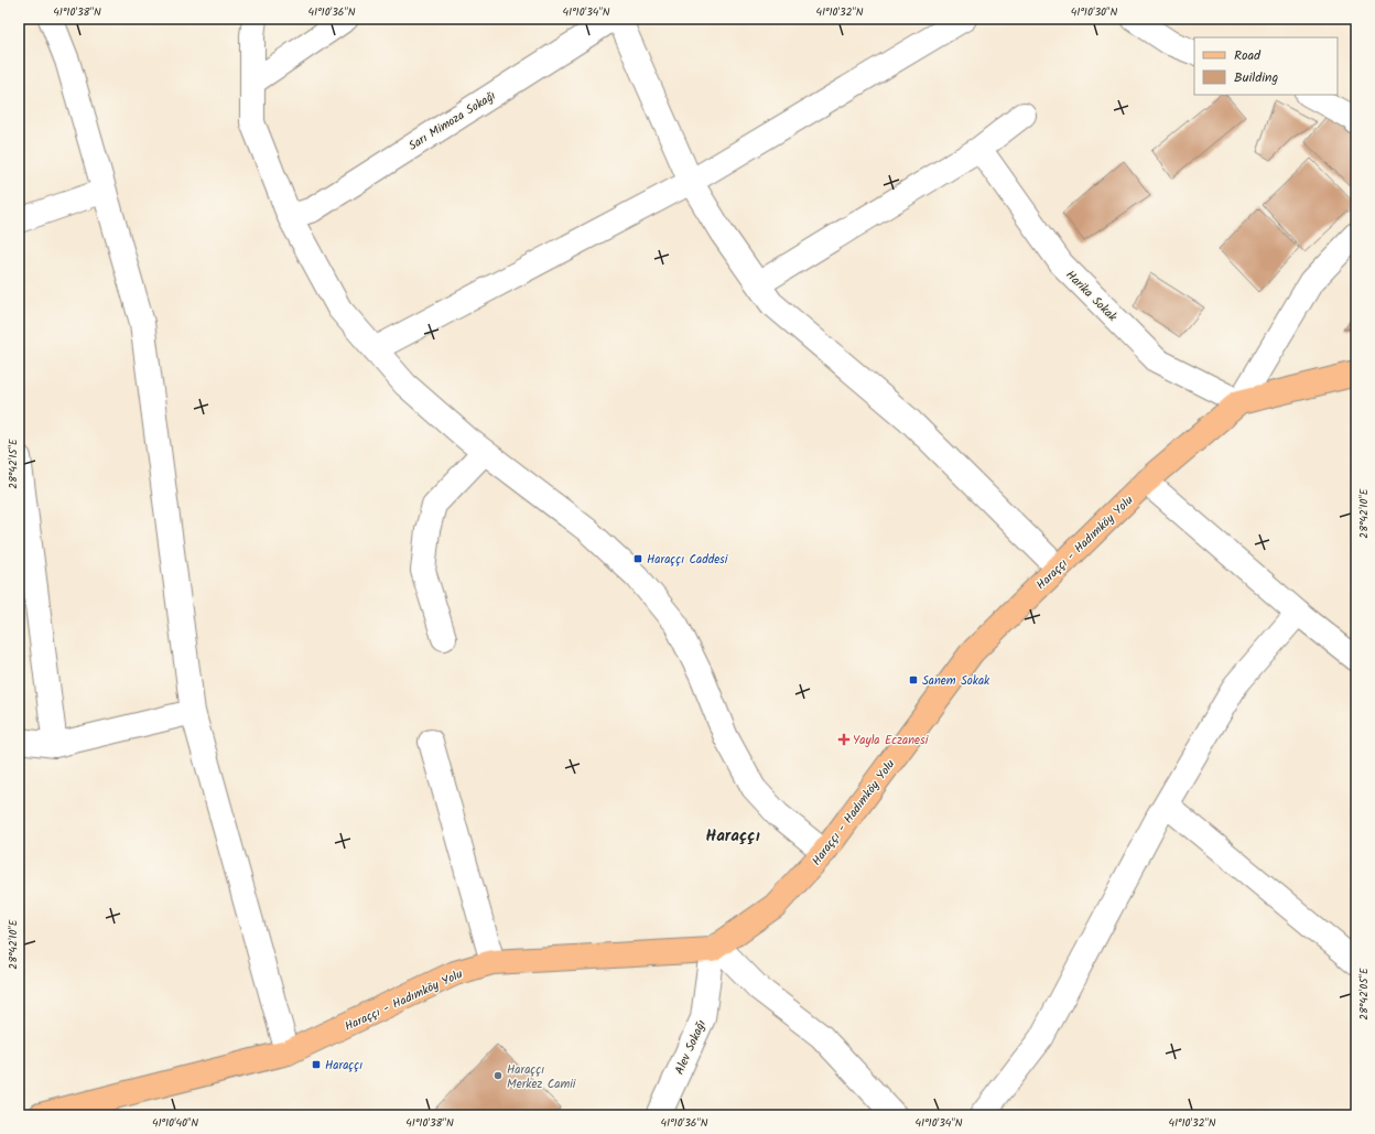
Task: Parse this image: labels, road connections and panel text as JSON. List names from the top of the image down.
{
  "streets": {
    "main road": ["Haraççı - Hadımköy Yolu"],
    "street": ["Sarı Mimoza Sokağı", "Harika Sokak", "Alev Sokağı"]
  },
  "crossings": [
    ["Harika Sokak", "Haraççı - Hadımköy Yolu"],
    ["Haraççı - Hadımköy Yolu", "Alev Sokağı"]
  ],
  "districts": ["Haraççı"],
  "places": {
    "transit": ["Haraççı Caddesi", "Sanem Sokak", "Haraççı"],
    "health": ["Yayla Eczanesi"],
    "other": ["Haraççı Merkez Camii"]
  },
  "legend": ["Road", "Building"],
  "coordinates": [
    "41°10'38\"N",
    "41°10'36\"N",
    "41°10'34\"N",
    "41°10'32\"N",
    "41°10'30\"N",
    "28°42'15\"E",
    "28°42'10\"E",
    "28°42'05\"E",
    "41°10'40\"N"
  ]
}
